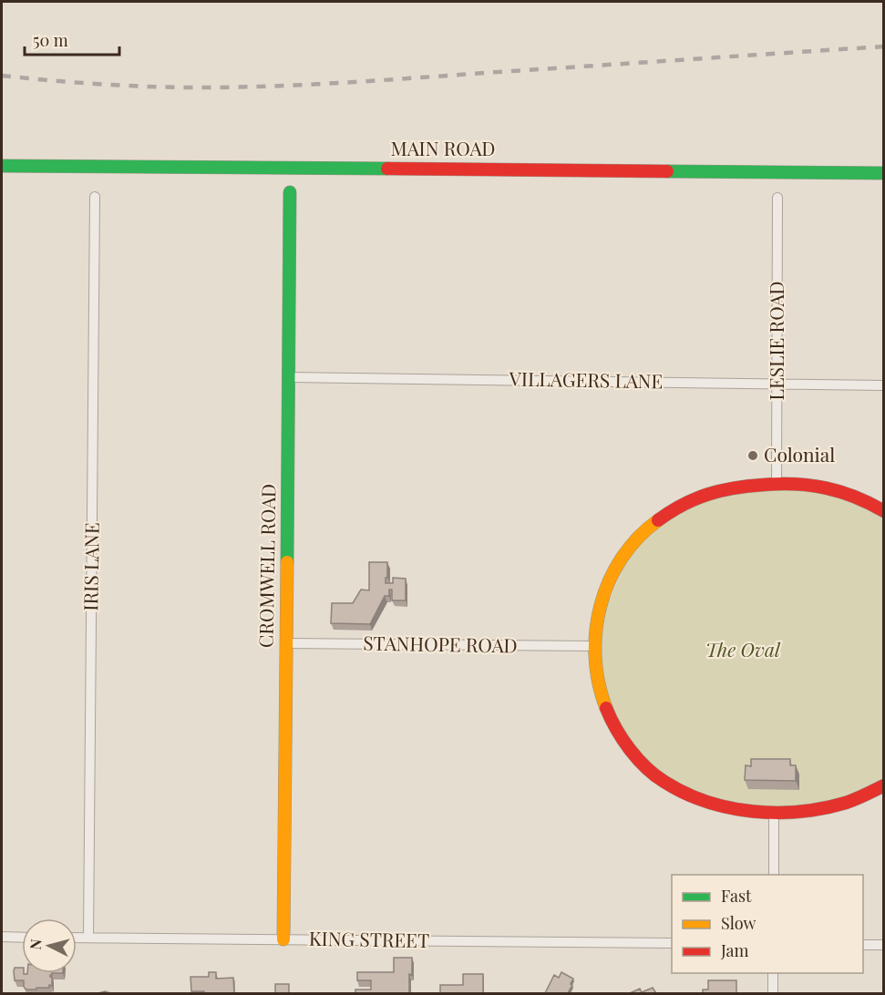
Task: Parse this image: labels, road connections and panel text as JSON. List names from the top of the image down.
{
  "streets": {
    "street": [
      "MAIN ROAD",
      "LESLIE ROAD",
      "VILLAGERS LANE",
      "CROMWELL ROAD",
      "IRIS LANE",
      "STANHOPE ROAD",
      "KING STREET"
    ]
  },
  "crossings": [
    ["LESLIE ROAD", "VILLAGERS LANE"],
    ["VILLAGERS LANE", "CROMWELL ROAD"],
    ["CROMWELL ROAD", "STANHOPE ROAD"],
    ["CROMWELL ROAD", "KING STREET"],
    ["IRIS LANE", "KING STREET"]
  ],
  "parks": ["The Oval"],
  "places": ["Colonial"],
  "legend": ["Fast", "Slow", "Jam"],
  "scale_bar": "50 m",
  "north": "left"
}
